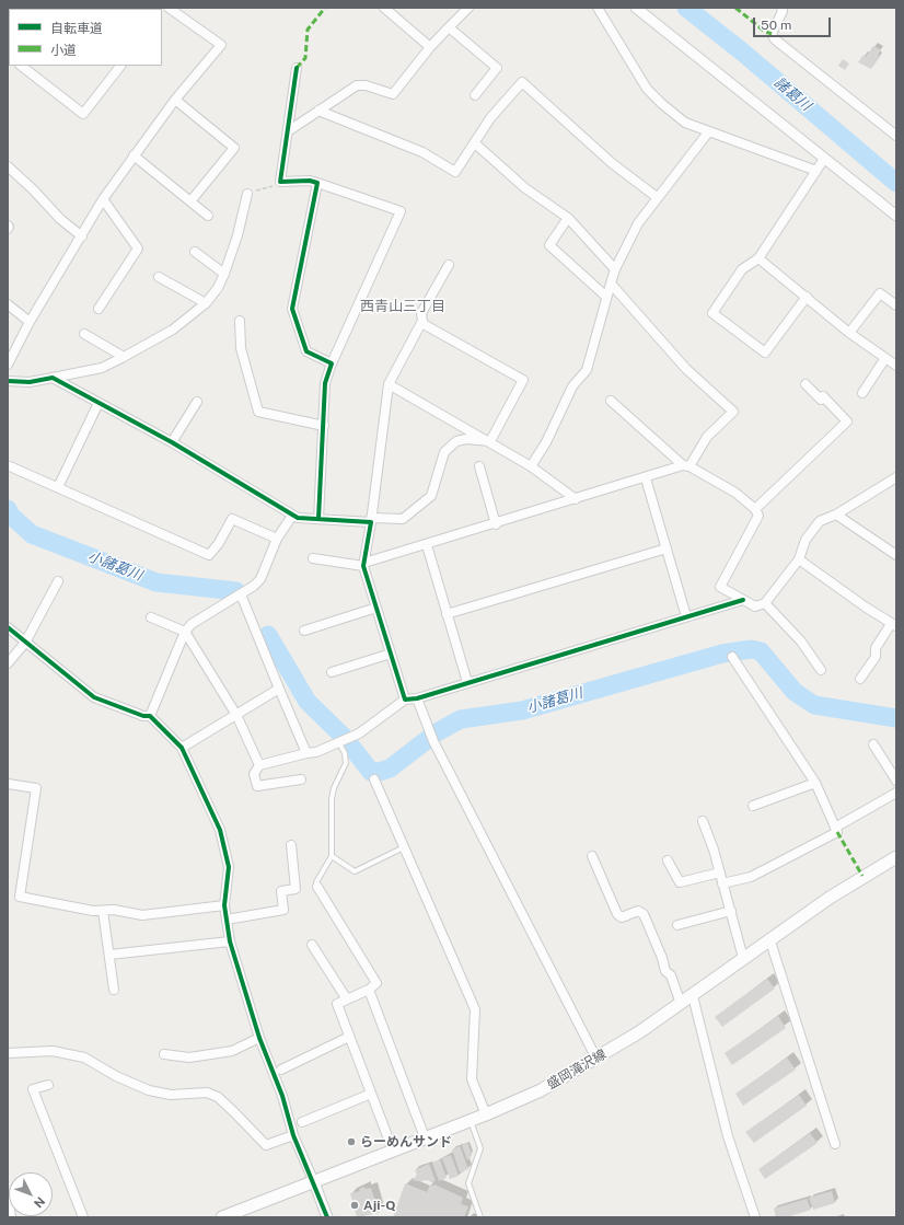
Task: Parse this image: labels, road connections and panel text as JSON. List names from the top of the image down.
{
  "streets": {
    "main road": ["盛岡滝沢線"]
  },
  "districts": ["西青山三丁目"],
  "water": ["諸葛川", "小諸葛川"],
  "places": ["らーめんサンド", "Aji-Q"],
  "legend": ["自転車道", "小道"],
  "scale_bar": "50 m",
  "north": "bottom right"
}
